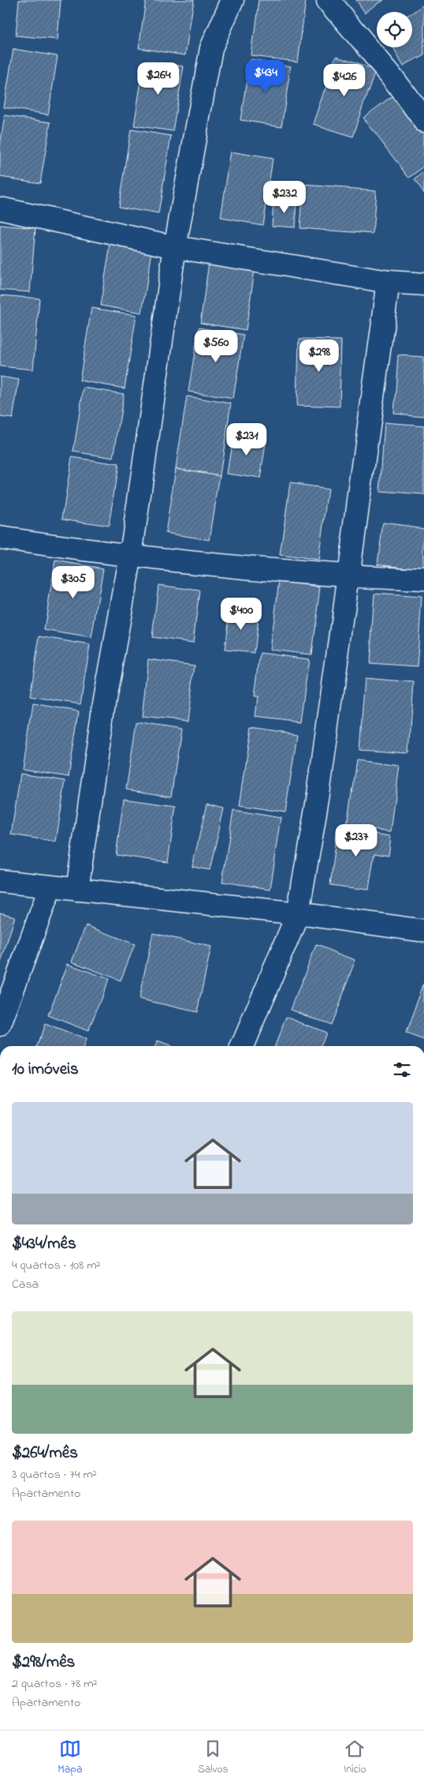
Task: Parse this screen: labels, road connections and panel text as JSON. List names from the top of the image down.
{
  "page": {
    "price": [
      "$434",
      "$264",
      "$426",
      "$232",
      "$560",
      "$298",
      "$231",
      "$305",
      "$400",
      "$237"
    ],
    "heading": "10 imóveis",
    "list": [
      {
        "name": "$434/mês",
        "note": "4 quartos · 108 m² · Casa"
      },
      {
        "name": "$264/mês",
        "note": "3 quartos · 74 m² · Apartamento"
      },
      {
        "name": "$298/mês",
        "note": "2 quartos · 78 m² · Apartamento"
      }
    ],
    "tabs": ["Mapa", "Salvos", "Início"]
  }
}
